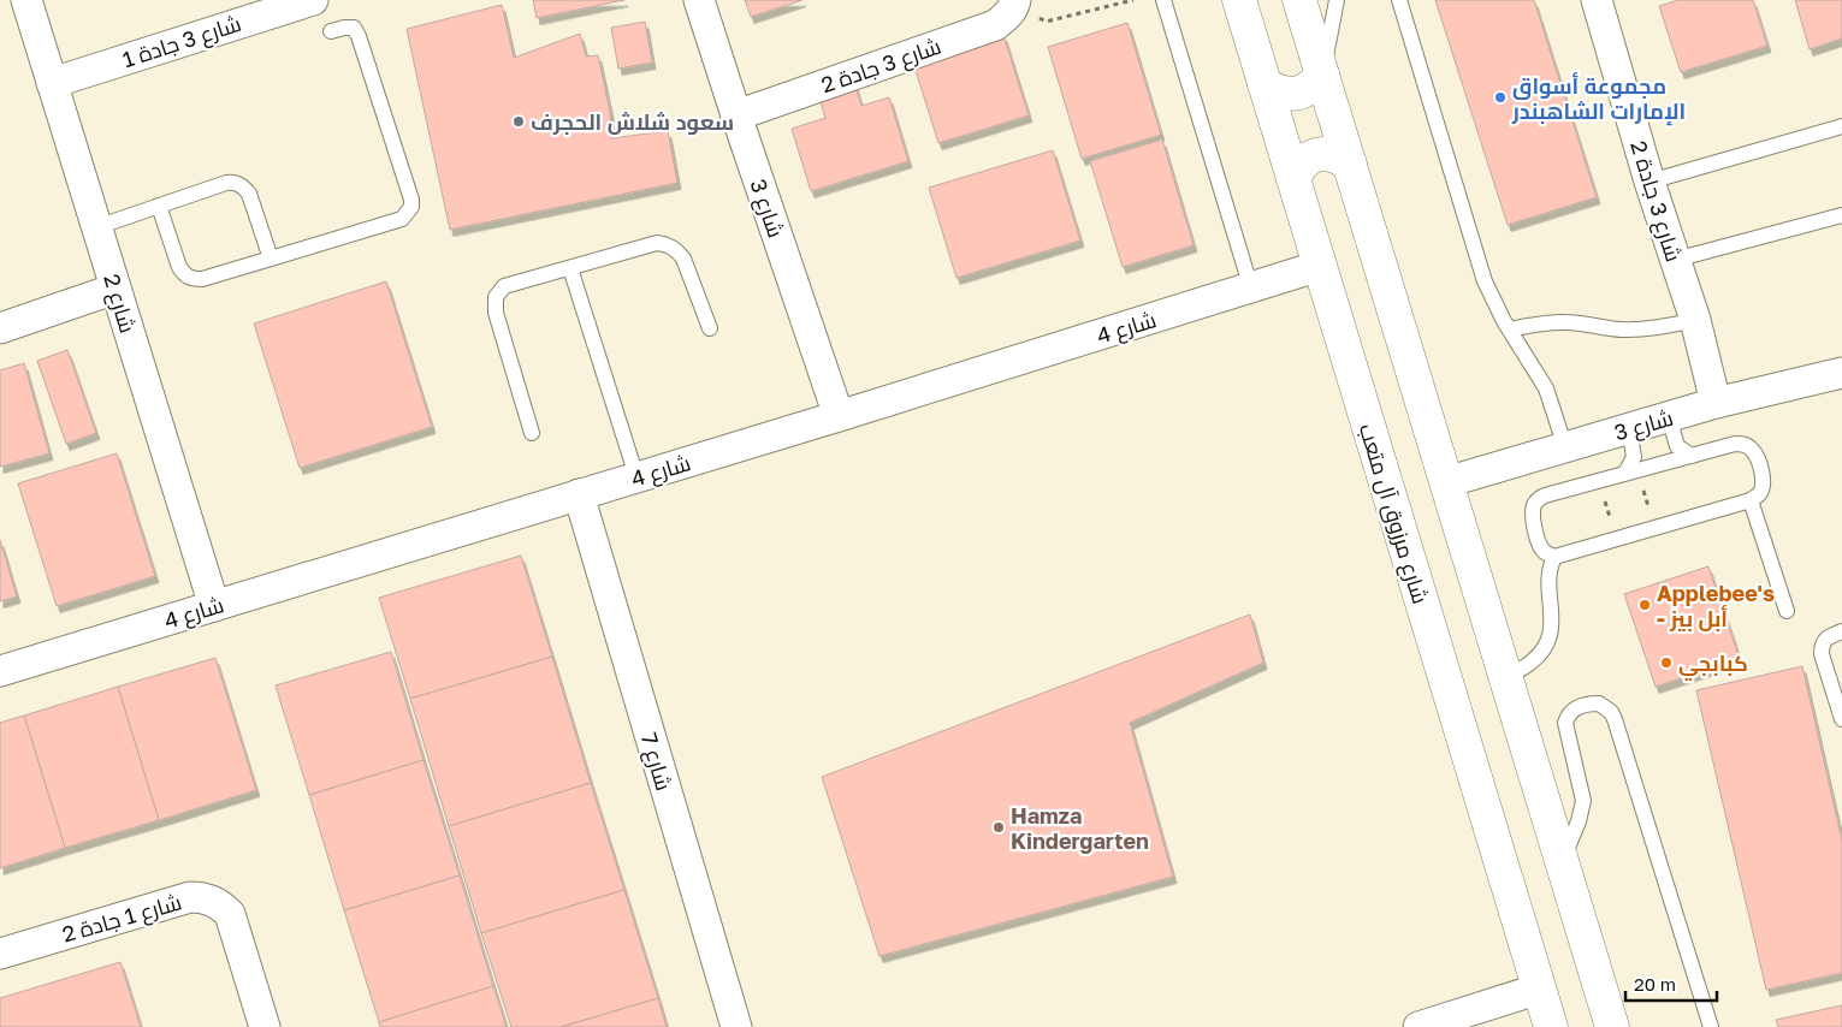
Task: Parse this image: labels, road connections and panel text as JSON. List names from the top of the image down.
{
  "streets": {
    "main road": ["شارع مرزوق آل متعب"],
    "street": [
      "شارع 3 جادة 1",
      "شارع 3 جادة 2",
      "شارع 3",
      "شارع 2",
      "شارع 4",
      "شارع 7",
      "شارع 1 جادة 2"
    ]
  },
  "crossings": [
    ["شارع 3 جادة 1", "شارع 2"],
    ["شارع 3 جادة 2", "شارع 3"],
    ["شارع 3", "شارع 4"],
    ["شارع 2", "شارع 4"],
    ["شارع 4", "شارع مرزوق آل متعب"],
    ["شارع 4", "شارع 7"]
  ],
  "places": [
    "مجموعة أسواق الإمارات الشاهبندر",
    "سعود شلاش الحجرف",
    "Applebee's - أبل بيز",
    "كبابجي",
    "Hamza Kindergarten"
  ],
  "scale_bar": "20 m"
}
